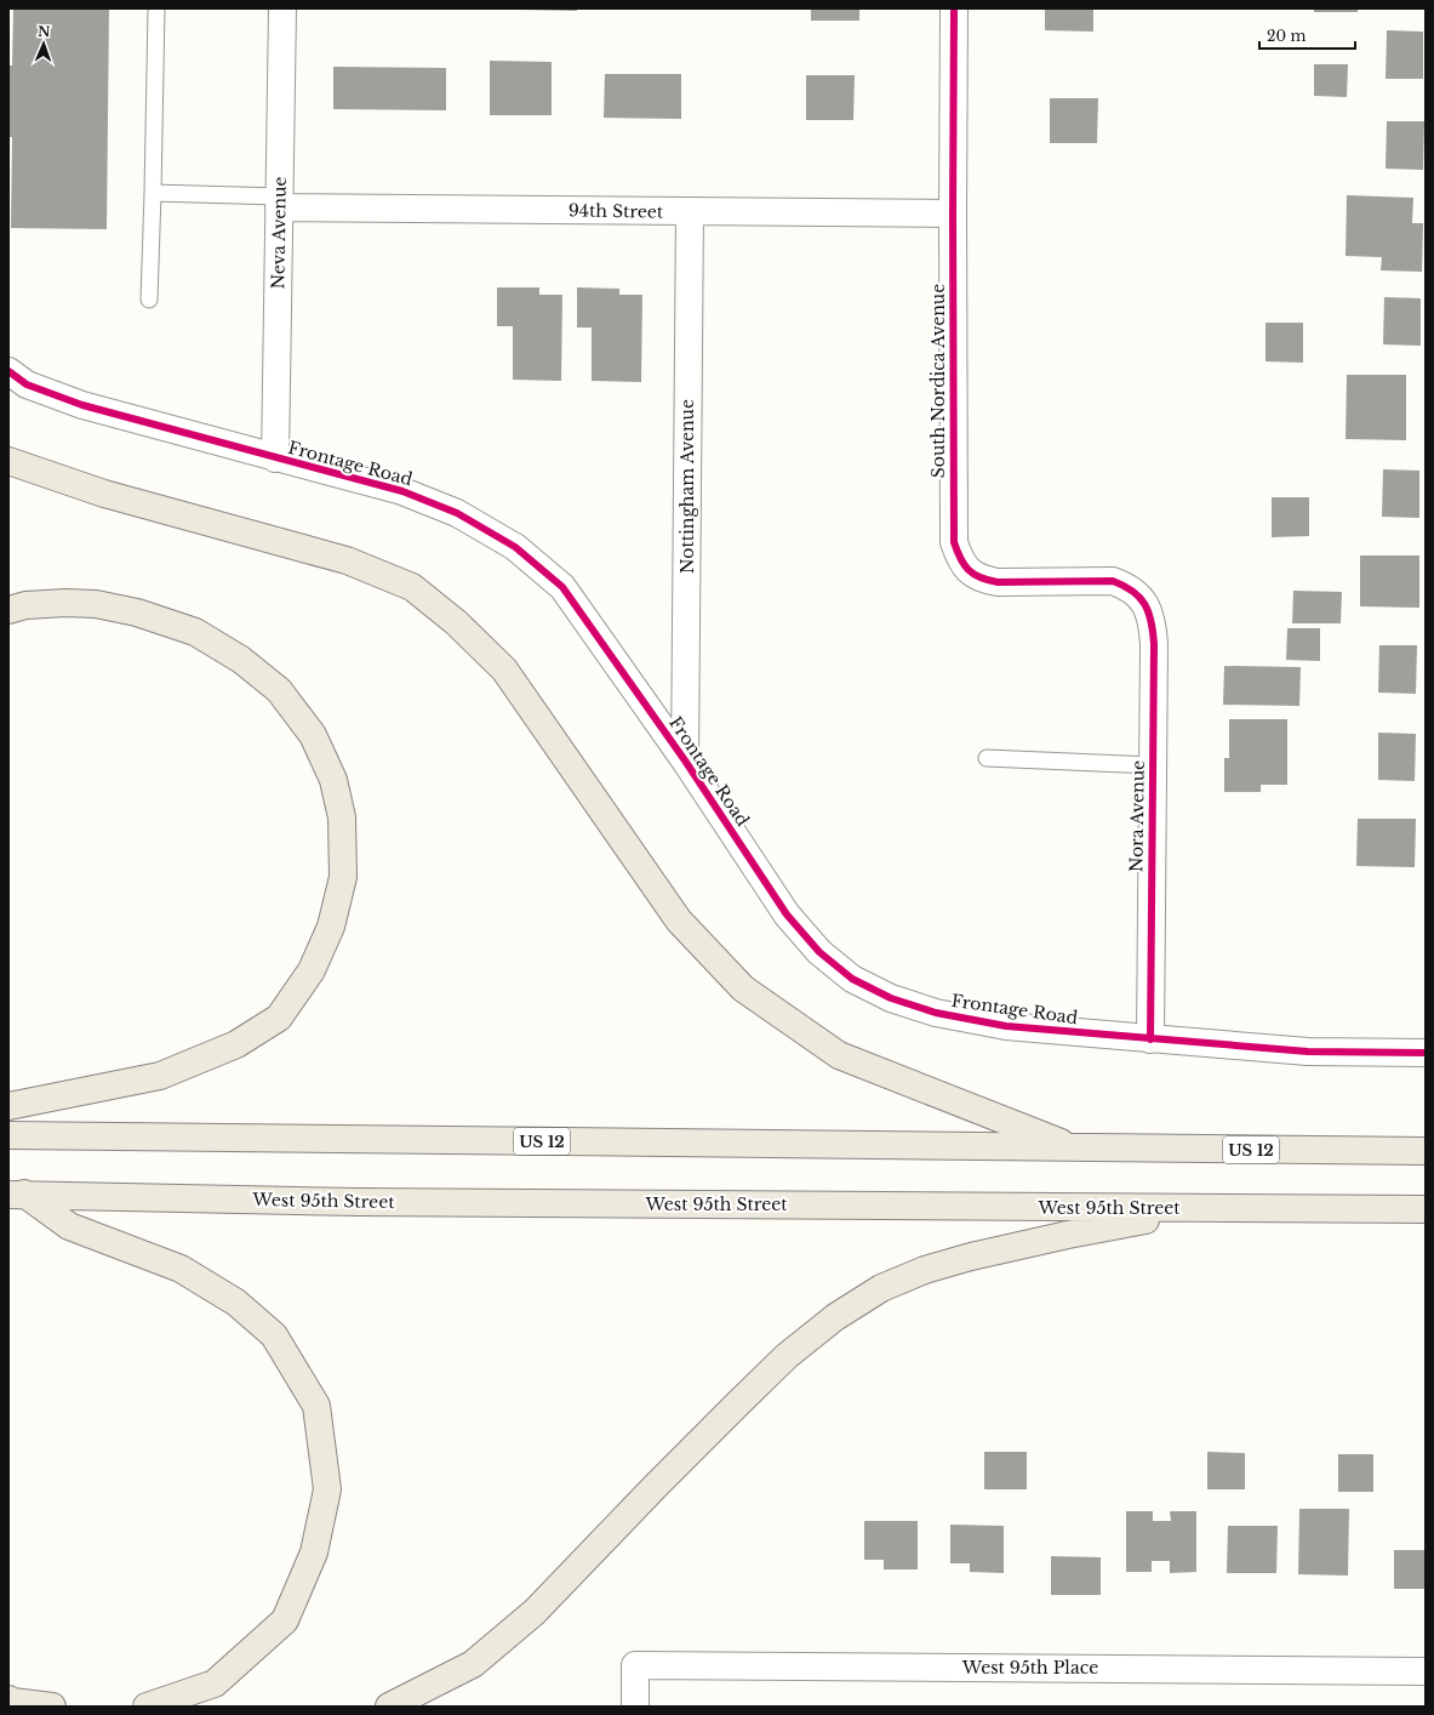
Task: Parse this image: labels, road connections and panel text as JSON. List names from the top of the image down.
{
  "streets": {
    "main road": ["US 12", "West 95th Street"],
    "street": [
      "94th Street",
      "Neva Avenue",
      "South Nordica Avenue",
      "Frontage Road",
      "Nottingham Avenue",
      "Nora Avenue",
      "West 95th Place"
    ]
  },
  "crossings": [
    ["94th Street", "Neva Avenue"],
    ["94th Street", "South Nordica Avenue"],
    ["94th Street", "Nottingham Avenue"],
    ["Neva Avenue", "Frontage Road"],
    ["South Nordica Avenue", "Nora Avenue"],
    ["Frontage Road", "Nottingham Avenue"],
    ["Frontage Road", "Nora Avenue"]
  ],
  "scale_bar": "20 m",
  "north": "top"
}
